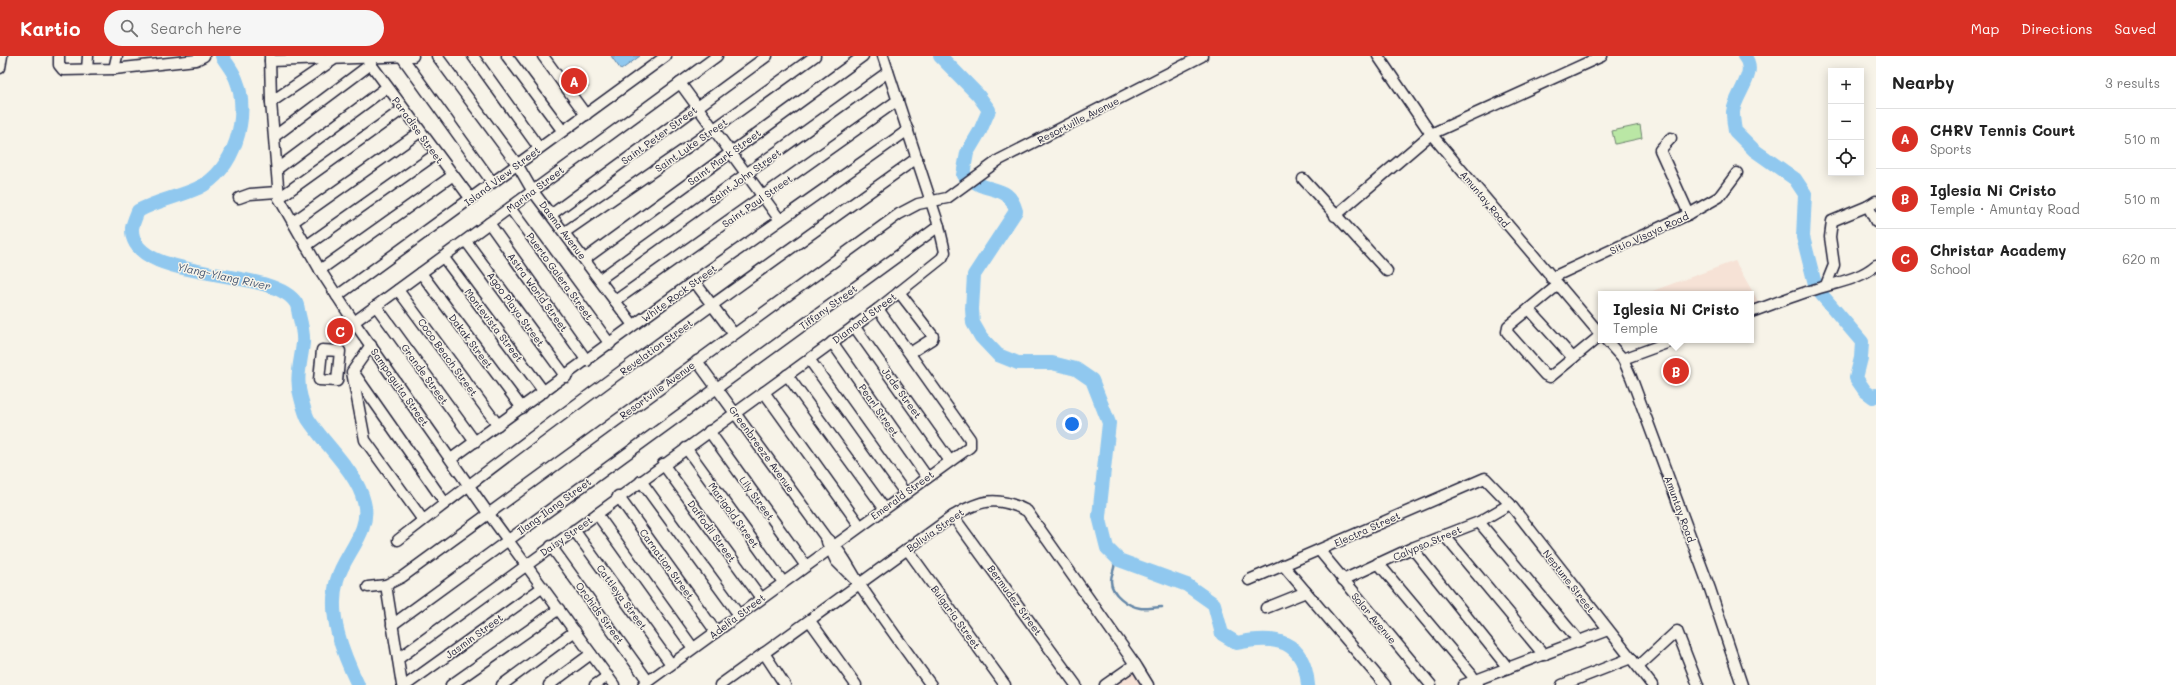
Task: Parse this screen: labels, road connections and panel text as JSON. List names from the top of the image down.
{
  "streets": {
    "street": [
      "Resortville Avenue",
      "Paradise Street",
      "Saint Peter Street",
      "Saint Luke Street",
      "Saint Mark Street",
      "Island View Street",
      "Saint John Street",
      "Marina Street",
      "Amuntay Road",
      "Saint Paul Street",
      "Dasma Avenue",
      "Sitio Visaya Road",
      "Puerto Galera Street",
      "Astra World Street",
      "White Rock Street",
      "Tiffany Street",
      "Agoo Playa Street",
      "Diamond Street",
      "Montevista Street",
      "Dakak Street",
      "Revelation Street",
      "Coco Beach Street",
      "Grande Street",
      "Sampaguita Street",
      "Jade Street",
      "Pearl Street",
      "Greenbreeze Avenue",
      "Emerald Street",
      "Lily Street",
      "Ilang-Ilang Street",
      "Marigold Street",
      "Electra Street",
      "Bolivia Street",
      "Daffodil Street",
      "Daisy Street",
      "Calypso Street",
      "Carnation Street",
      "Neptune Street",
      "Cattleya Street",
      "Bermudez Street",
      "Orchids Street",
      "Adelfa Street",
      "Bulgaria Street",
      "Solar Avenue",
      "Jasmin Street"
    ]
  },
  "crossings": [
    ["Resortville Avenue", "Diamond Street"],
    ["Resortville Avenue", "Sampaguita Street"],
    ["Resortville Avenue", "Greenbreeze Avenue"],
    ["Paradise Street", "Island View Street"],
    ["Saint Peter Street", "Dasma Avenue"],
    ["Saint Luke Street", "Dasma Avenue"],
    ["Saint Mark Street", "Dasma Avenue"],
    ["Island View Street", "Dasma Avenue"],
    ["Island View Street", "Sampaguita Street"],
    ["Saint John Street", "Dasma Avenue"],
    ["Saint John Street", "Diamond Street"],
    ["Marina Street", "Dasma Avenue"],
    ["Marina Street", "Puerto Galera Street"],
    ["Marina Street", "Astra World Street"],
    ["Marina Street", "Agoo Playa Street"],
    ["Marina Street", "Montevista Street"],
    ["Marina Street", "Dakak Street"],
    ["Marina Street", "Coco Beach Street"],
    ["Marina Street", "Grande Street"],
    ["Marina Street", "Sampaguita Street"],
    ["Amuntay Road", "Sitio Visaya Road"],
    ["Saint Paul Street", "Dasma Avenue"],
    ["Saint Paul Street", "Diamond Street"],
    ["Dasma Avenue", "White Rock Street"],
    ["Puerto Galera Street", "White Rock Street"],
    ["Astra World Street", "White Rock Street"],
    ["White Rock Street", "Agoo Playa Street"],
    ["White Rock Street", "Diamond Street"],
    ["White Rock Street", "Montevista Street"],
    ["White Rock Street", "Dakak Street"],
    ["White Rock Street", "Coco Beach Street"],
    ["White Rock Street", "Grande Street"],
    ["White Rock Street", "Sampaguita Street"],
    ["Tiffany Street", "Diamond Street"],
    ["Tiffany Street", "Greenbreeze Avenue"],
    ["Tiffany Street", "Ilang-Ilang Street"],
    ["Diamond Street", "Revelation Street"],
    ["Diamond Street", "Jade Street"],
    ["Diamond Street", "Pearl Street"],
    ["Diamond Street", "Greenbreeze Avenue"],
    ["Diamond Street", "Daisy Street"],
    ["Revelation Street", "Sampaguita Street"],
    ["Sampaguita Street", "Ilang-Ilang Street"],
    ["Sampaguita Street", "Daisy Street"],
    ["Sampaguita Street", "Jasmin Street"],
    ["Jade Street", "Emerald Street"],
    ["Pearl Street", "Emerald Street"],
    ["Greenbreeze Avenue", "Emerald Street"],
    ["Greenbreeze Avenue", "Ilang-Ilang Street"],
    ["Greenbreeze Avenue", "Bolivia Street"],
    ["Greenbreeze Avenue", "Daisy Street"],
    ["Greenbreeze Avenue", "Adelfa Street"],
    ["Emerald Street", "Adelfa Street"],
    ["Lily Street", "Daisy Street"],
    ["Lily Street", "Adelfa Street"],
    ["Marigold Street", "Daisy Street"],
    ["Marigold Street", "Adelfa Street"],
    ["Electra Street", "Neptune Street"],
    ["Electra Street", "Solar Avenue"],
    ["Bolivia Street", "Bermudez Street"],
    ["Bolivia Street", "Bulgaria Street"],
    ["Daffodil Street", "Daisy Street"],
    ["Daffodil Street", "Adelfa Street"],
    ["Daisy Street", "Carnation Street"],
    ["Daisy Street", "Cattleya Street"],
    ["Daisy Street", "Orchids Street"],
    ["Calypso Street", "Neptune Street"],
    ["Calypso Street", "Solar Avenue"],
    ["Carnation Street", "Adelfa Street"],
    ["Cattleya Street", "Adelfa Street"],
    ["Orchids Street", "Adelfa Street"]
  ],
  "water": ["Ylang-Ylang River"],
  "page": {
    "header": "Kartio",
    "search": "Search here",
    "nav": ["Map", "Directions", "Saved"],
    "heading": ["Nearby", "3 results"],
    "pins": ["A", "C", "B"],
    "map_buttons": ["+", "−"],
    "list": [
      {
        "mark": "A",
        "name": "CHRV Tennis Court",
        "note": "Sports",
        "value": "510 m"
      },
      {
        "mark": "B",
        "name": "Iglesia Ni Cristo",
        "note": "Temple · Amuntay Road",
        "value": "510 m"
      },
      {
        "mark": "C",
        "name": "Christar Academy",
        "note": "School",
        "value": "620 m"
      }
    ],
    "popup": ["Iglesia Ni Cristo", "Temple"]
  }
}
